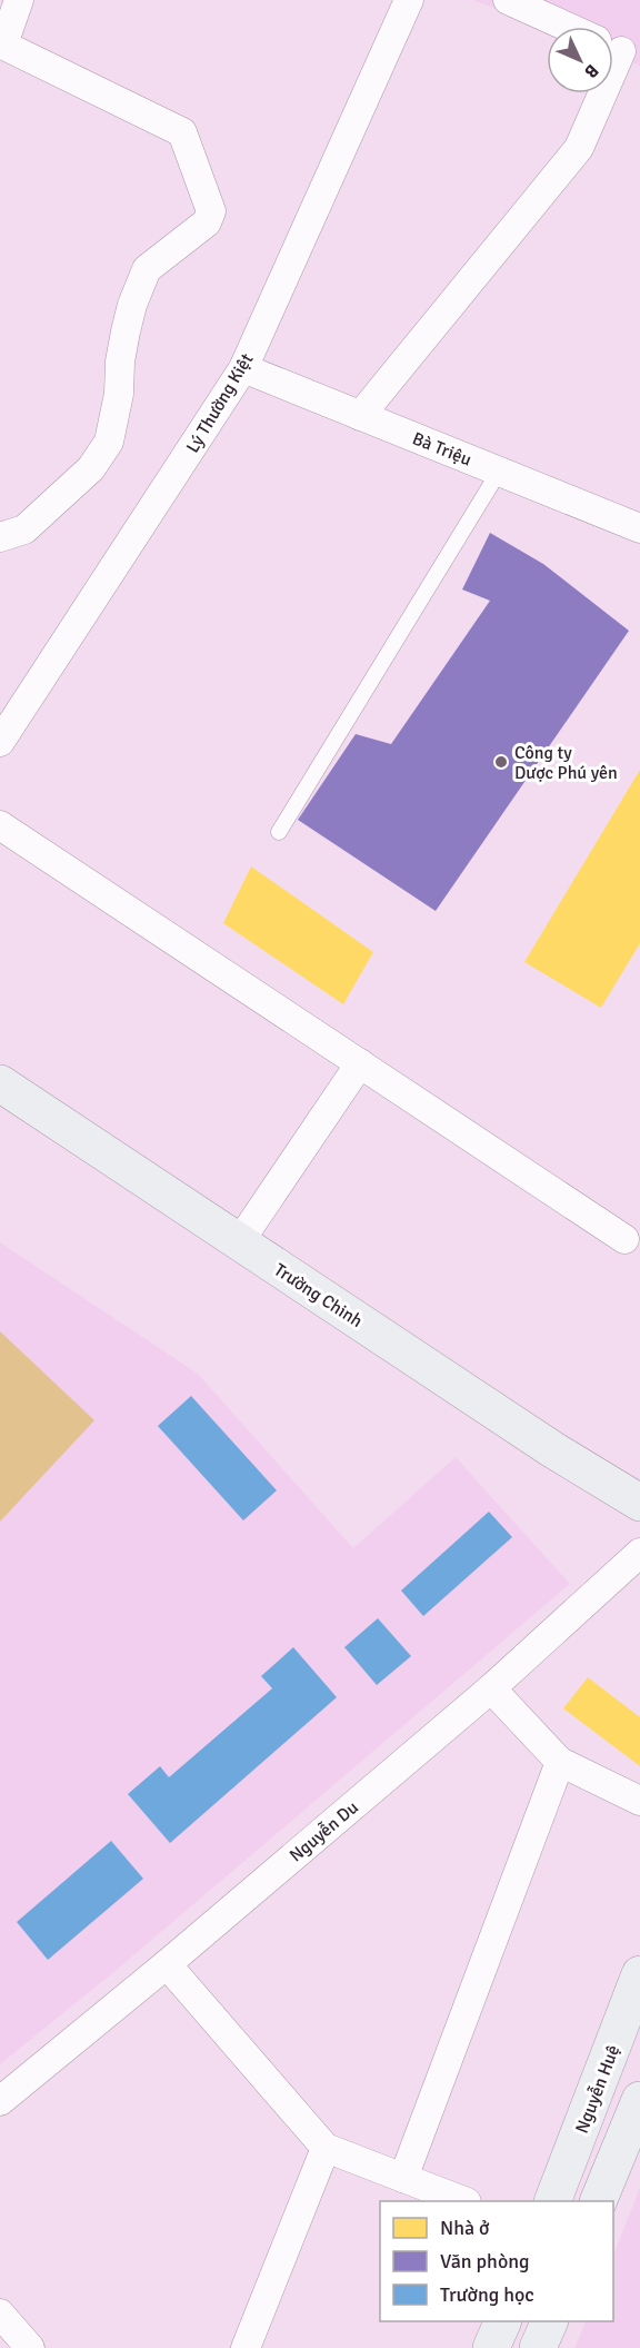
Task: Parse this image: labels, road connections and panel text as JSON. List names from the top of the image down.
{
  "streets": {
    "street": [
      "Lý Thường Kiệt",
      "Bà Triệu",
      "Trường Chinh",
      "Nguyễn Du",
      "Nguyễn Huệ"
    ]
  },
  "crossings": [
    ["Lý Thường Kiệt", "Bà Triệu"]
  ],
  "places": ["Công ty Dược Phú yên"],
  "legend": ["Nhà ở", "Văn phòng", "Trường học"],
  "north": "bottom right"
}
